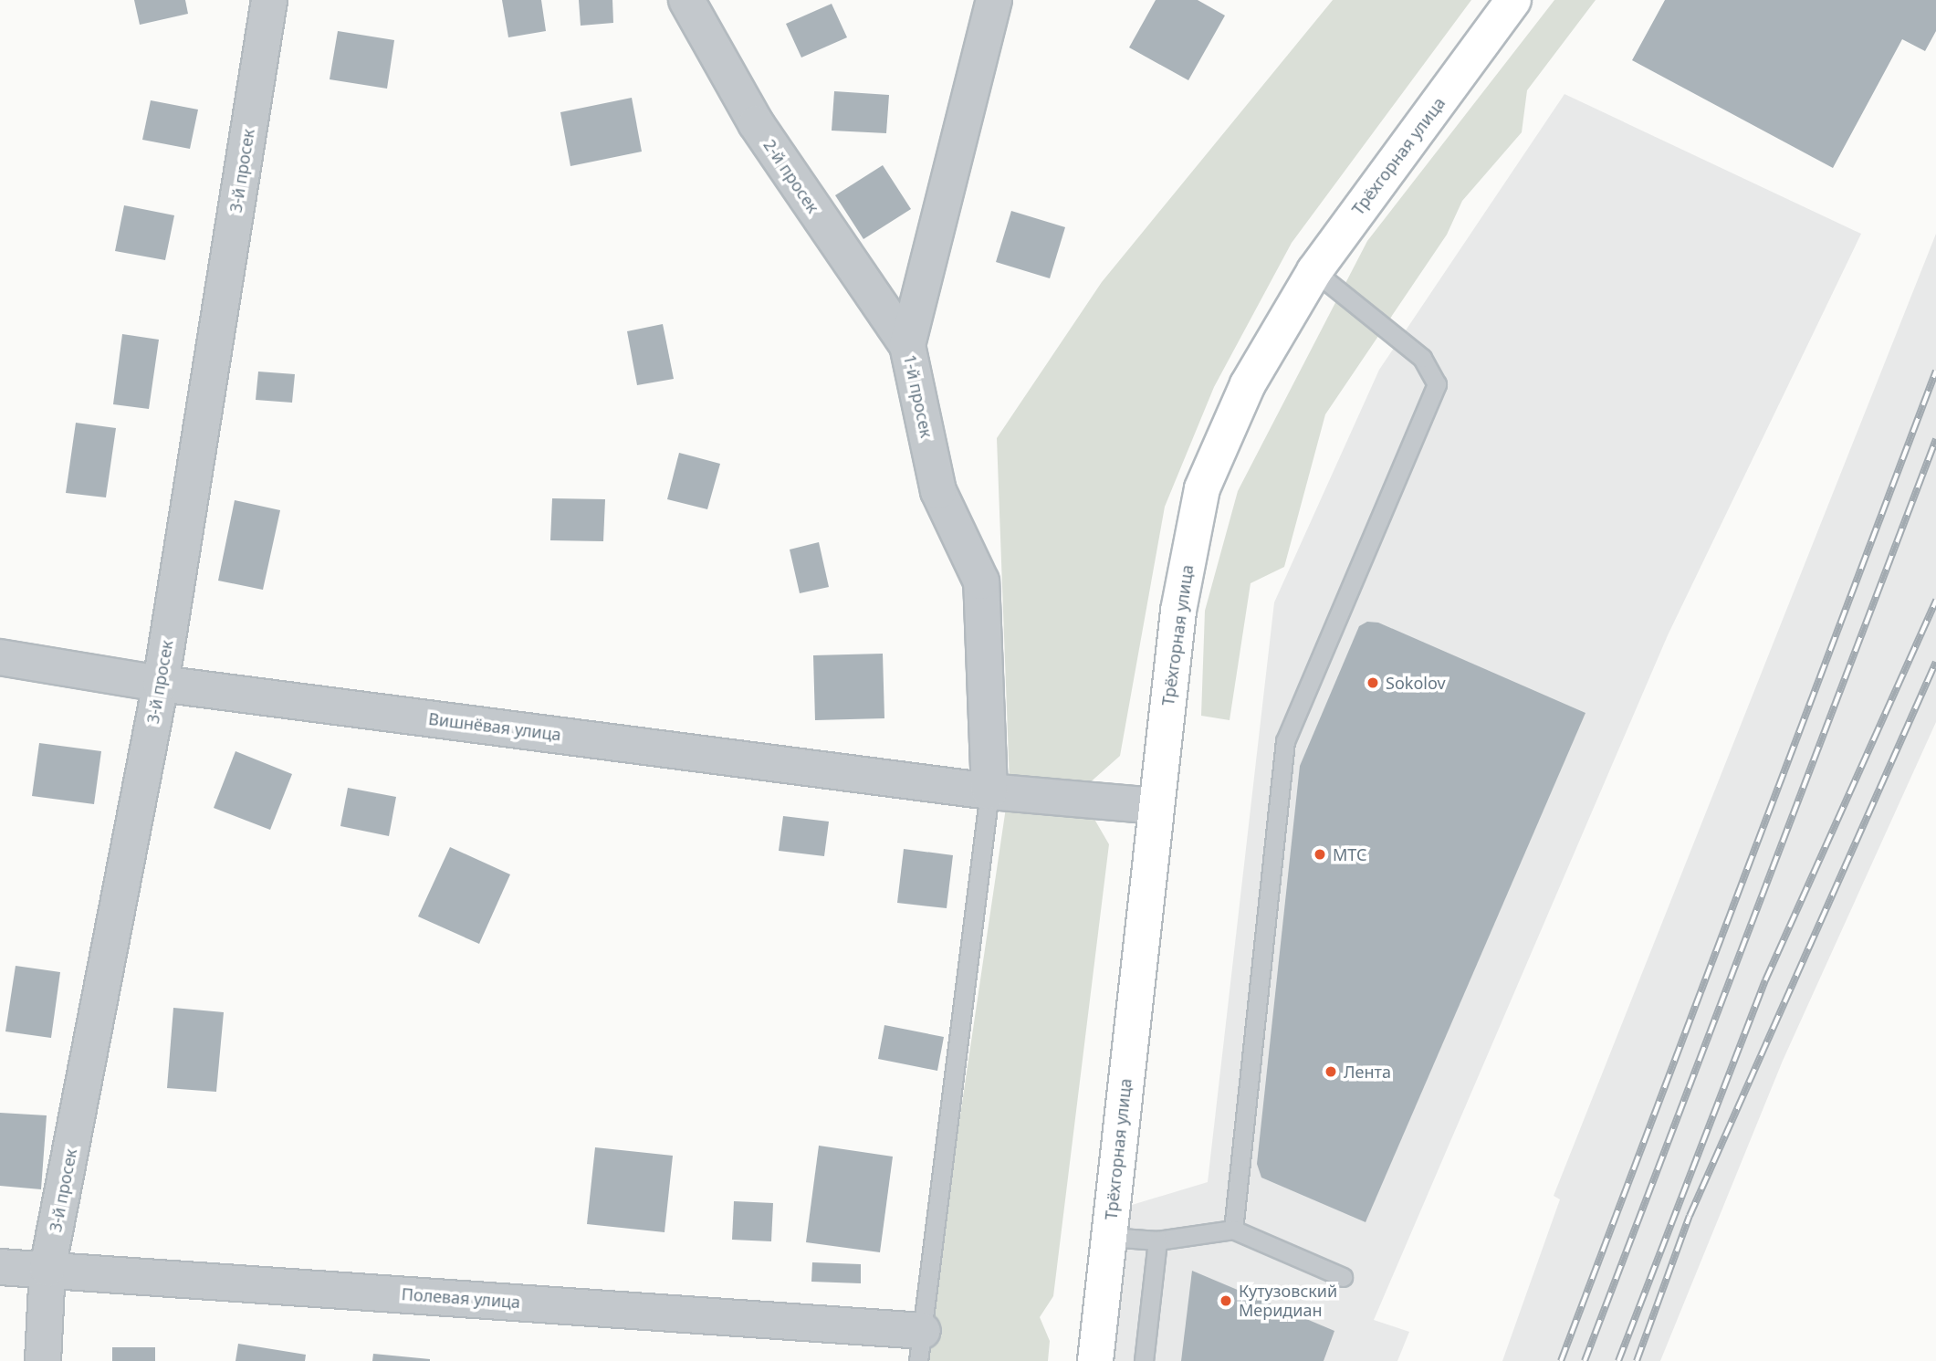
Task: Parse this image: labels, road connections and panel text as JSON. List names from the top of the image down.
{
  "streets": {
    "street": [
      "Трёхгорная улица",
      "3-й просек",
      "2-й просек",
      "1-й просек",
      "Вишнёвая улица",
      "Полевая улица"
    ]
  },
  "crossings": [
    ["Трёхгорная улица", "Вишнёвая улица"],
    ["3-й просек", "Вишнёвая улица"],
    ["3-й просек", "Полевая улица"],
    ["2-й просек", "1-й просек"],
    ["1-й просек", "Вишнёвая улица"]
  ],
  "places": [
    "Sokolov",
    "МТС",
    "Лента",
    "Кутузовский Меридиан"
  ]
}
